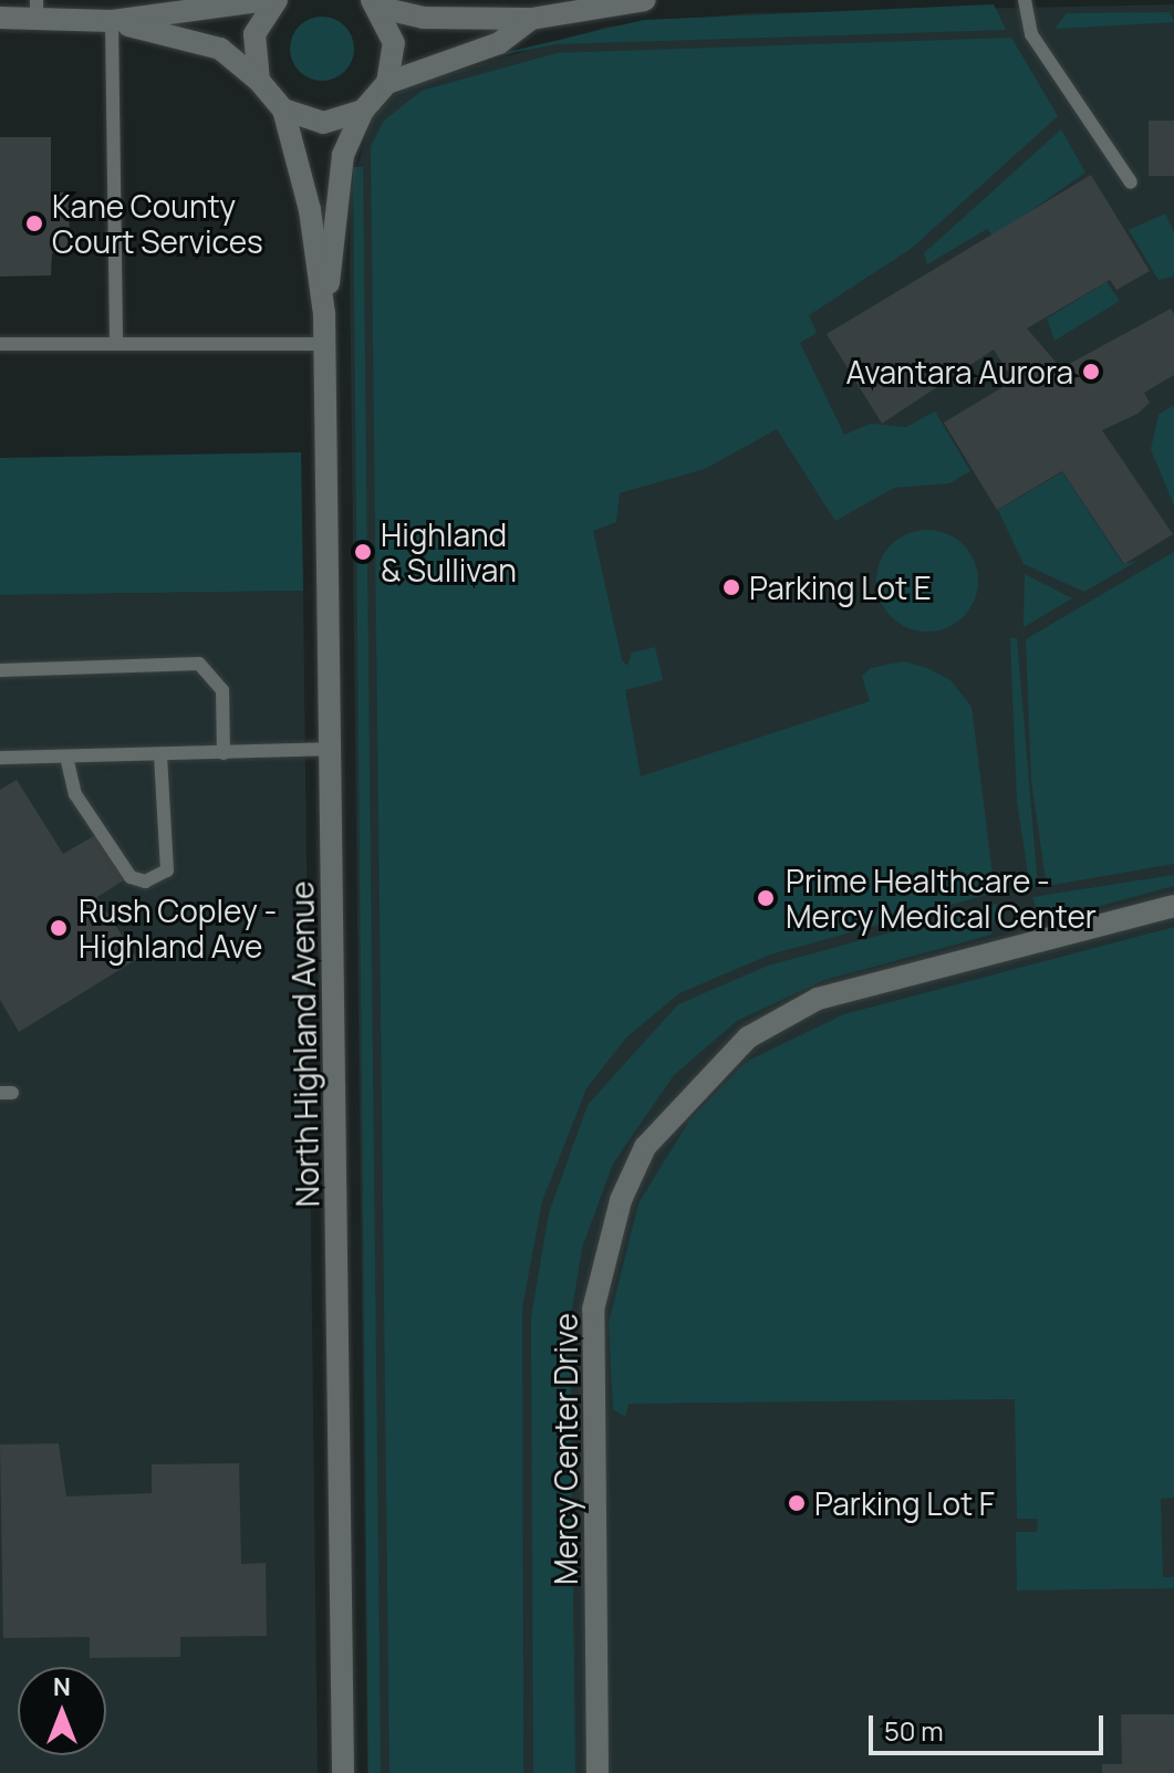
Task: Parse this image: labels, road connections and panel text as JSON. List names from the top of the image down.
{
  "streets": {
    "street": ["North Highland Avenue", "Mercy Center Drive"]
  },
  "places": [
    "Kane County Court Services",
    "Avantara Aurora",
    "Highland & Sullivan",
    "Parking Lot E",
    "Prime Healthcare - Mercy Medical Center",
    "Rush Copley - Highland Ave",
    "Parking Lot F"
  ],
  "scale_bar": "50 m",
  "north": "top"
}
